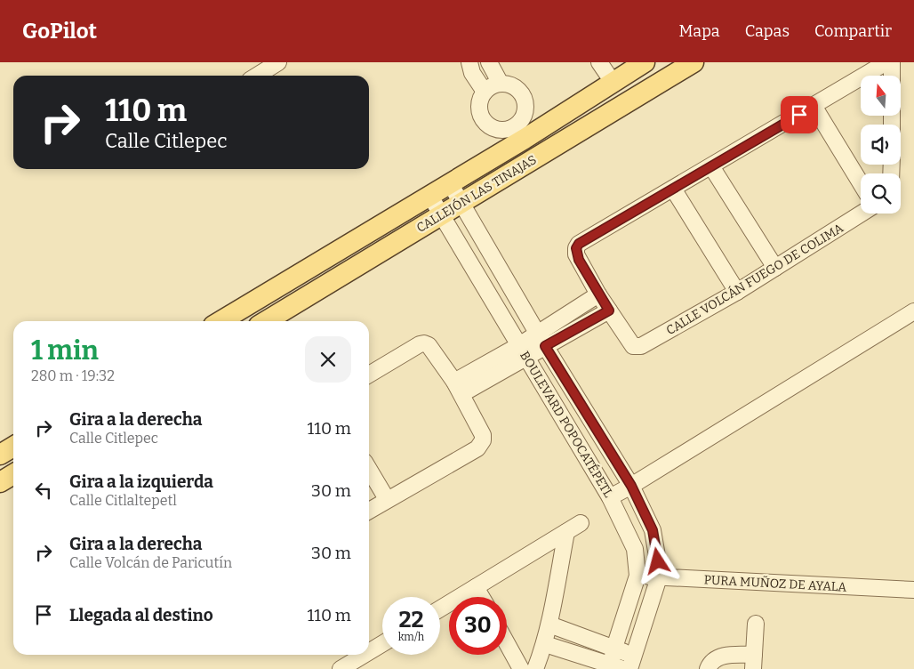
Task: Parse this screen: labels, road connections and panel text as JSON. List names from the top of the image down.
{
  "streets": {
    "main road": ["CALLEJÓN LAS TINAJAS"],
    "street": ["CALLE VOLCÁN FUEGO DE COLIMA", "BOULEVARD POPOCATÉPETL", "PURA MUÑOZ DE AYALA"]
  },
  "crossings": [
    ["CALLEJÓN LAS TINAJAS", "BOULEVARD POPOCATÉPETL"],
    ["BOULEVARD POPOCATÉPETL", "PURA MUÑOZ DE AYALA"]
  ],
  "north": "top",
  "page": {
    "header": "GoPilot",
    "nav": ["Mapa", "Capas", "Compartir"],
    "turn": ["110 m", "Calle Citlepec"],
    "heading": ["1 min", "280 m · 19:32"],
    "list": [
      {
        "name": "Gira a la derecha",
        "note": "Calle Citlepec",
        "value": "110 m"
      },
      {
        "name": "Gira a la izquierda",
        "note": "Calle Citlaltepetl",
        "value": "30 m"
      },
      {
        "name": "Gira a la derecha",
        "note": "Calle Volcán de Paricutín",
        "value": "30 m"
      },
      {
        "name": "Llegada al destino",
        "value": "110 m"
      }
    ],
    "speed": "22 km/h",
    "limit": "30"
  }
}
